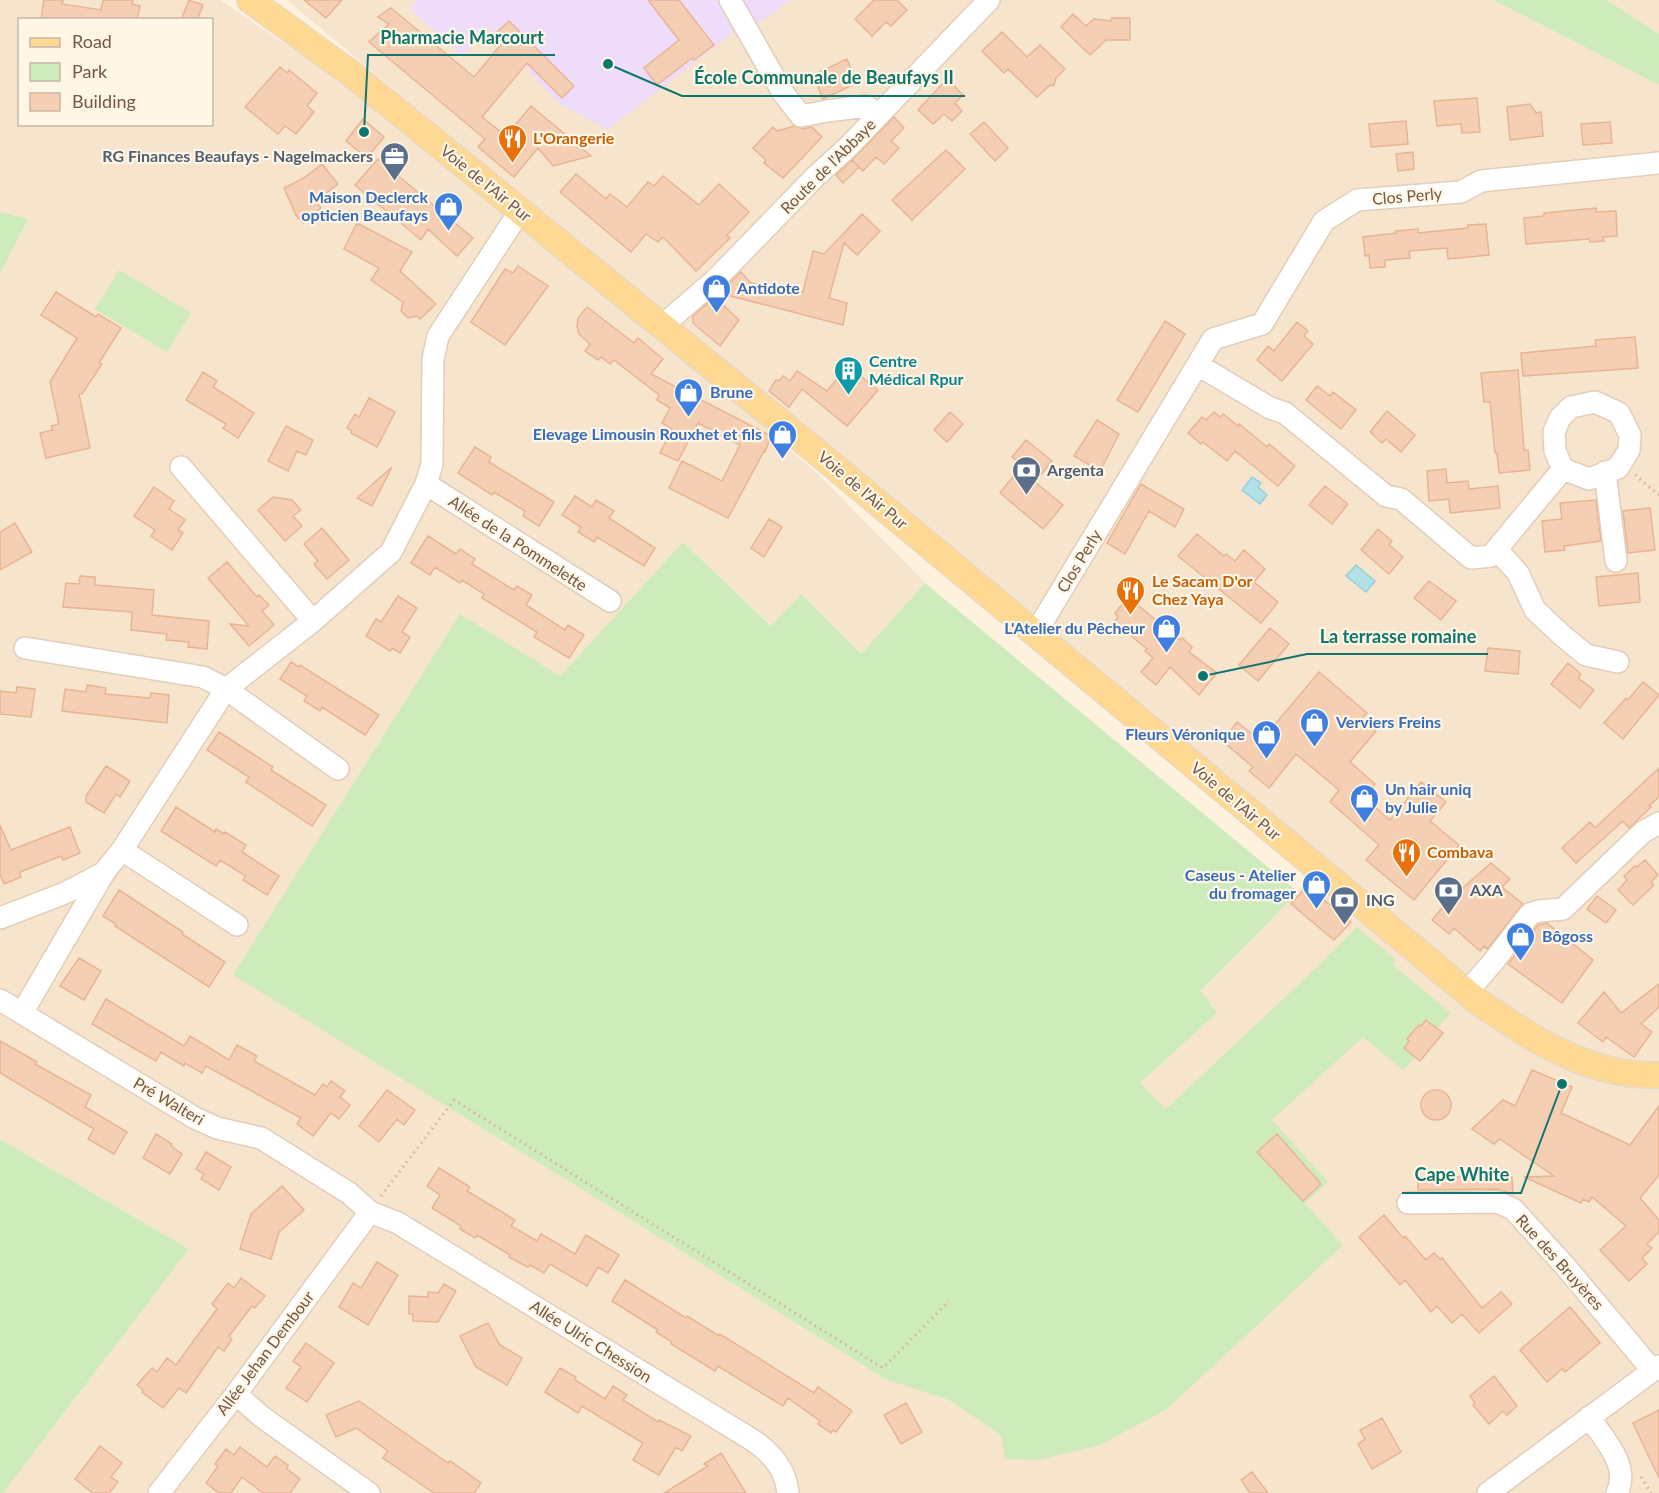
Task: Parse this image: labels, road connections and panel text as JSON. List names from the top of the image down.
{
  "streets": {
    "main road": ["Voie de l'Air Pur"],
    "street": [
      "Route de l'Abbaye",
      "Clos Perly",
      "Allée de la Pommelette",
      "Pré Walteri",
      "Rue des Bruyères",
      "Allée Ulric Chession",
      "Allée Jehan Dembour"
    ]
  },
  "crossings": [
    ["Route de l'Abbaye", "Voie de l'Air Pur"],
    ["Voie de l'Air Pur", "Clos Perly"],
    ["Pré Walteri", "Allée Ulric Chession"],
    ["Pré Walteri", "Allée Jehan Dembour"],
    ["Allée Ulric Chession", "Allée Jehan Dembour"]
  ],
  "places": {
    "other": [
      "École Communale de Beaufays II",
      "Pharmacie Marcourt",
      "La terrasse romaine",
      "Cape White"
    ],
    "restaurant": ["L'Orangerie", "Le Sacam D'or Chez Yaya", "Combava"],
    "office": ["RG Finances Beaufays - Nagelmackers"],
    "shop": [
      "Maison Declerck opticien Beaufays",
      "Antidote",
      "Brune",
      "Elevage Limousin Rouxhet et fils",
      "L'Atelier du Pêcheur",
      "Verviers Freins",
      "Fleurs Véronique",
      "Un hair uniq by Julie",
      "Caseus - Atelier du fromager",
      "Bôgoss"
    ],
    "building": ["Centre Médical Rpur"],
    "bank": ["Argenta", "AXA", "ING"]
  },
  "legend": ["Road", "Park", "Building"]
}
